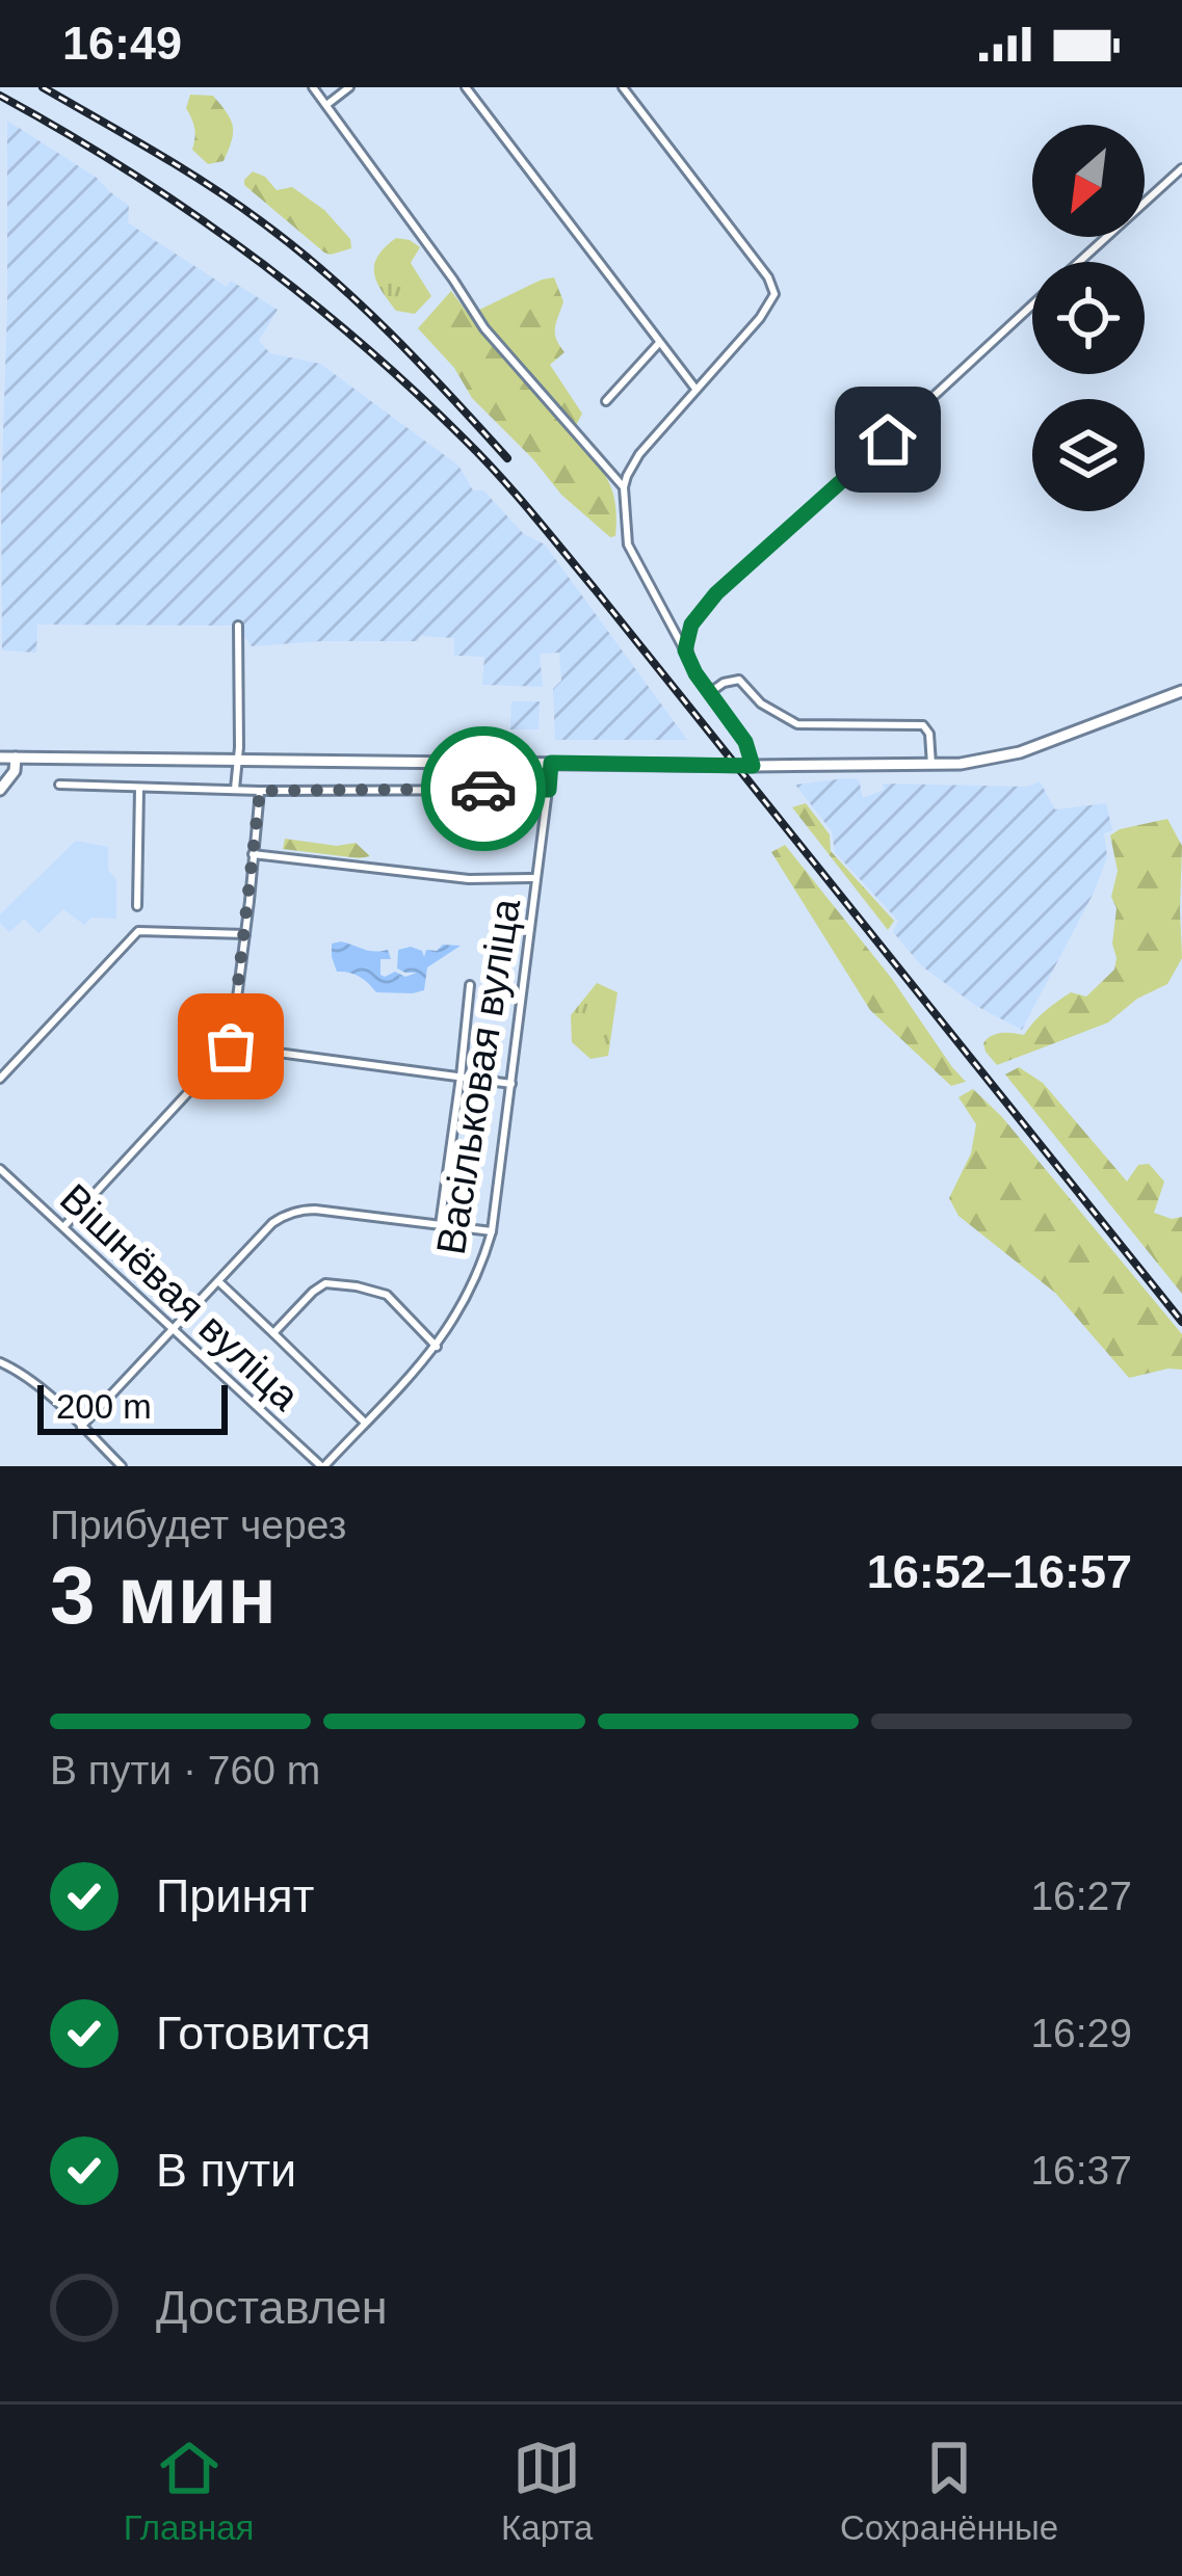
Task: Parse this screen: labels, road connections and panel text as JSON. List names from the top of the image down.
{
  "streets": {
    "street": ["Васільковая вуліца", "Вішнёвая вуліца"]
  },
  "crossings": [
    ["Васільковая вуліца", "Вішнёвая вуліца"]
  ],
  "scale_bar": "200 m",
  "north": "bottom left",
  "page": {
    "status": "16:49",
    "scale": "200 m",
    "heading": ["3 мин", "Прибудет через", "16:52–16:57"],
    "bar": "В пути · 760 m",
    "list": [
      ["Принят", "16:27"],
      ["Готовится", "16:29"],
      ["В пути", "16:37"],
      "Доставлен"
    ],
    "tabs": ["Главная", "Карта", "Сохранённые"]
  }
}
